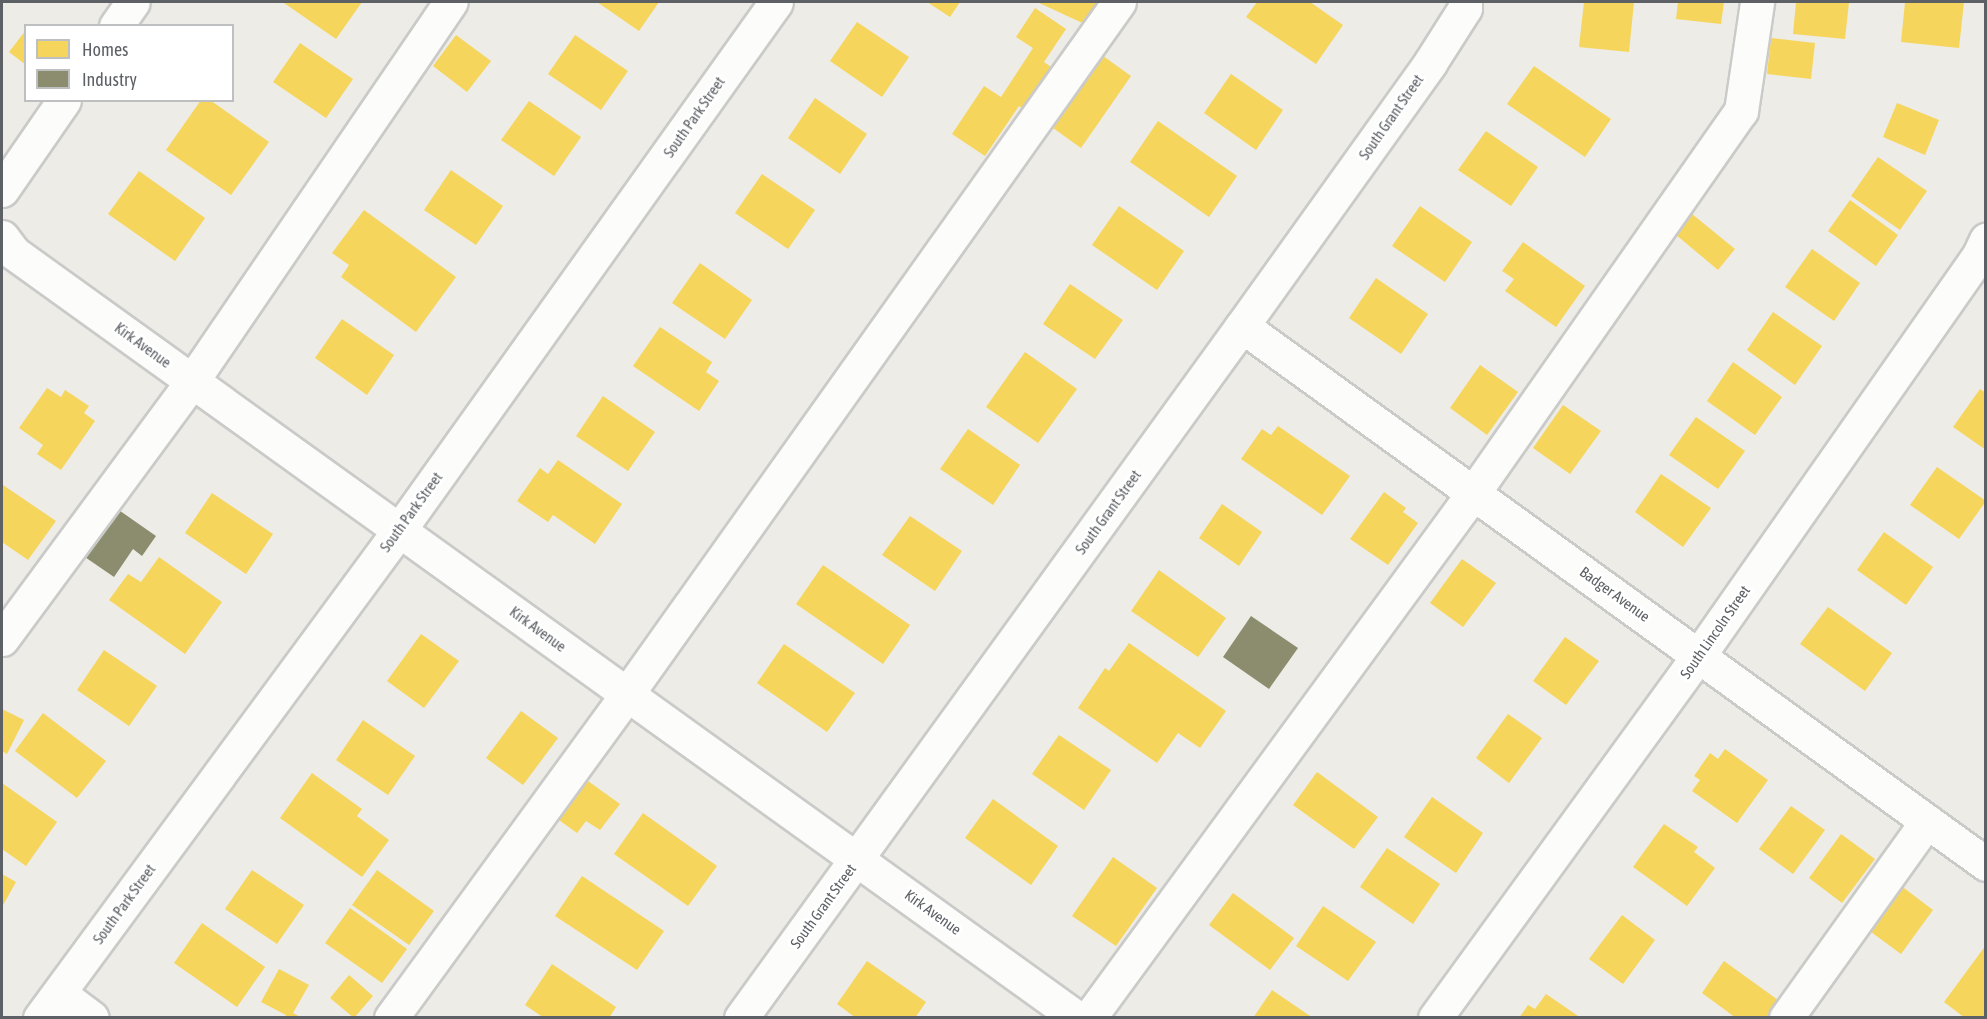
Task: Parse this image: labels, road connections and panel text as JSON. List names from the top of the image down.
{
  "streets": {
    "street": [
      "South Park Street",
      "South Grant Street",
      "Kirk Avenue",
      "Badger Avenue",
      "South Lincoln Street"
    ]
  },
  "crossings": [
    ["South Park Street", "Kirk Avenue"],
    ["South Grant Street", "Kirk Avenue"],
    ["South Grant Street", "Badger Avenue"],
    ["Badger Avenue", "South Lincoln Street"]
  ],
  "legend": ["Homes", "Industry"]
}
